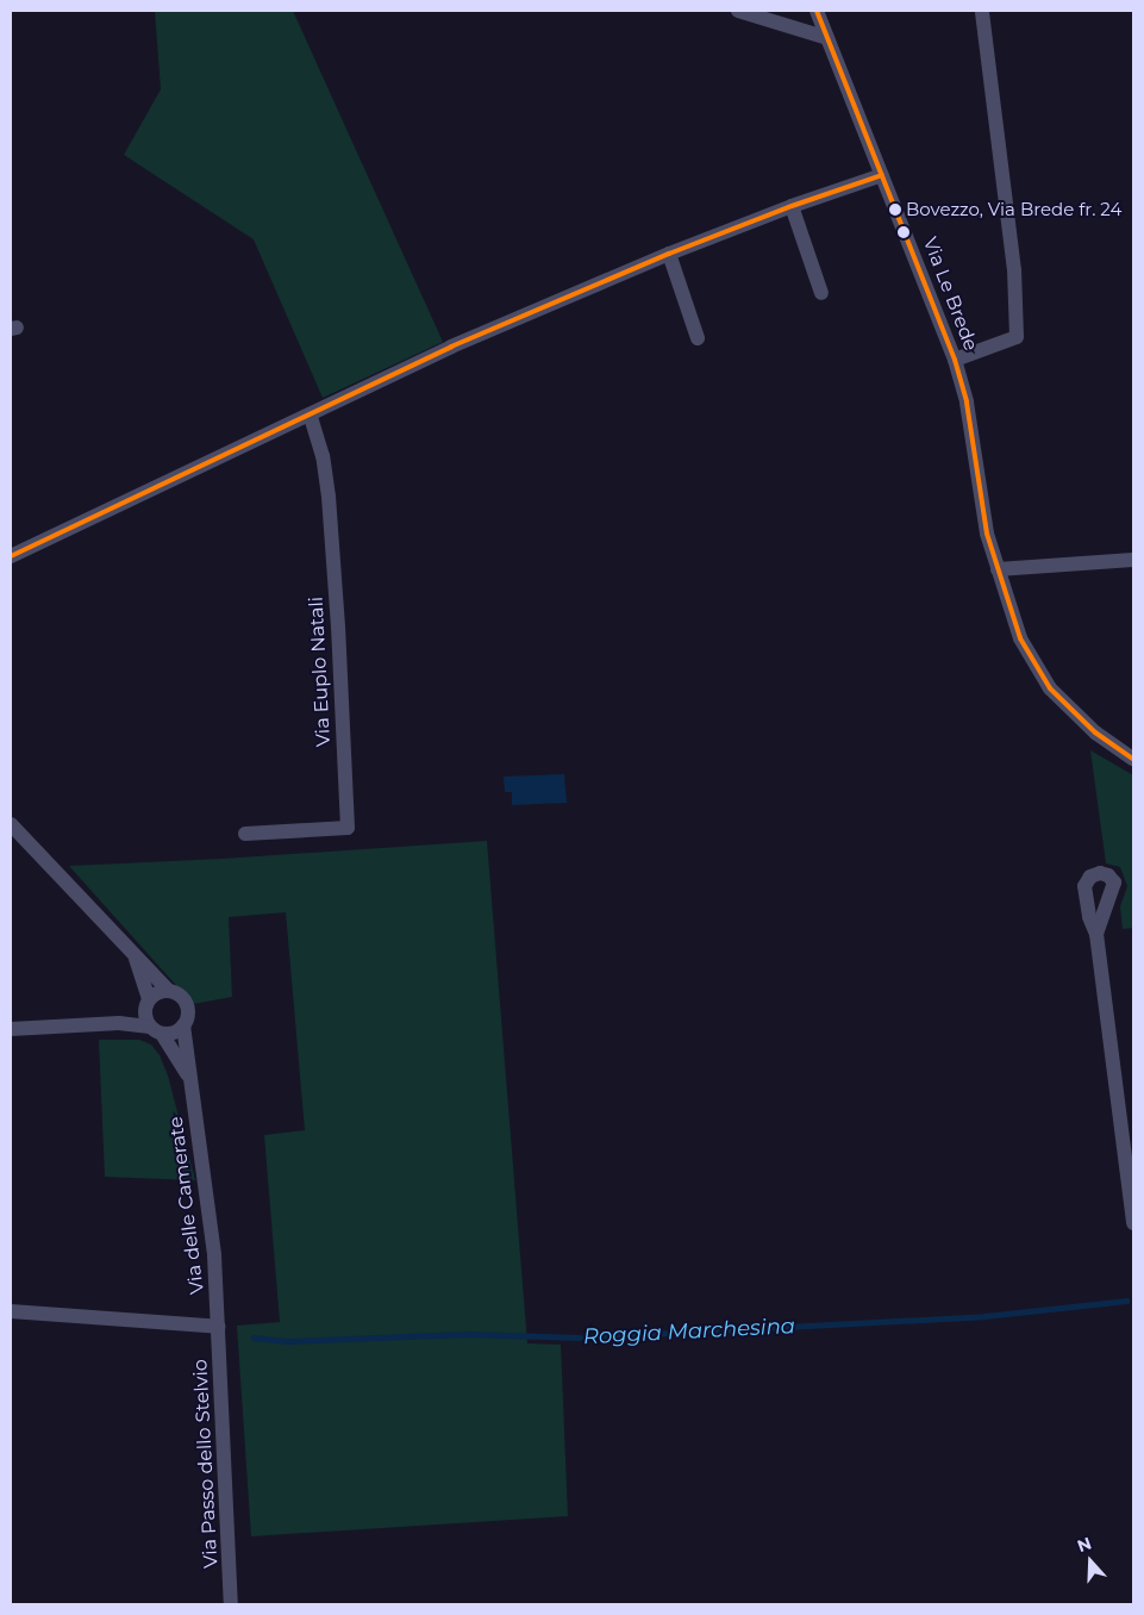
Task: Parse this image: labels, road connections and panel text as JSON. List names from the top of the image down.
{
  "streets": {
    "street": [
      "Via Le Brede",
      "Via Euplo Natali",
      "Via delle Camerate",
      "Via Passo dello Stelvio"
    ]
  },
  "crossings": [
    ["Via delle Camerate", "Via Passo dello Stelvio"]
  ],
  "water": ["Roggia Marchesina"],
  "places": ["Bovezzo, Via Brede fr. 24"],
  "north": "top"
}
